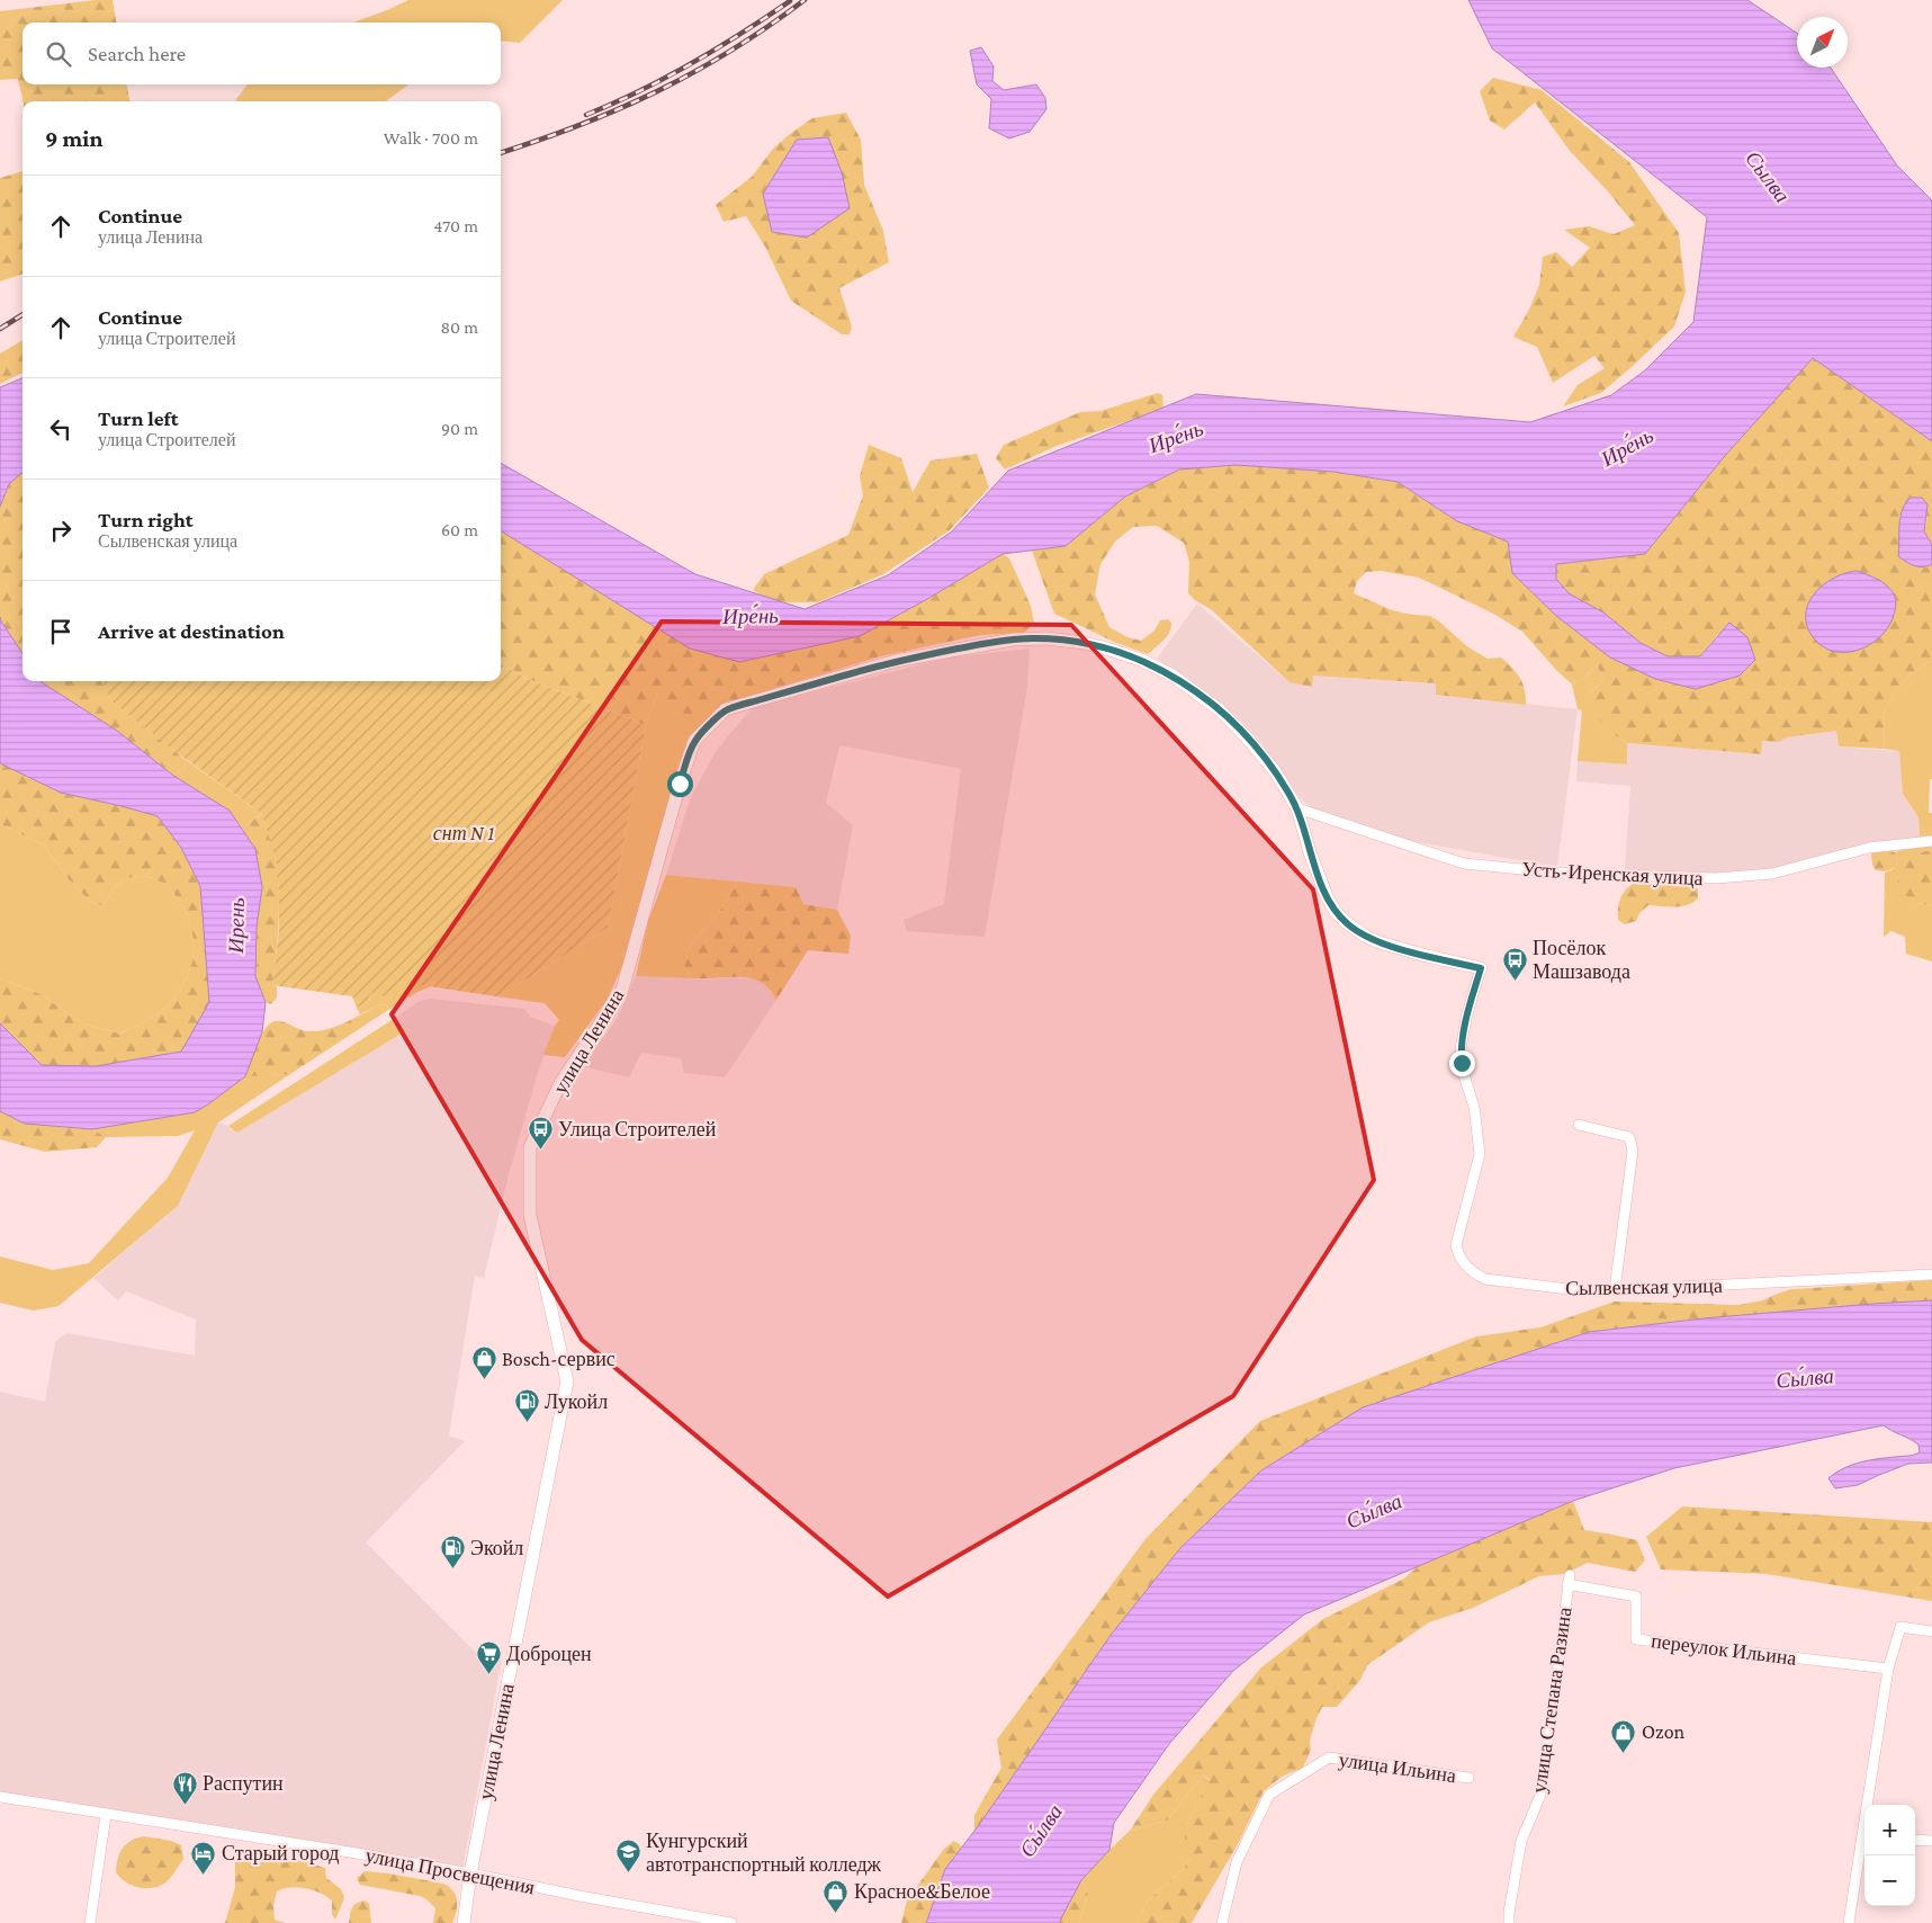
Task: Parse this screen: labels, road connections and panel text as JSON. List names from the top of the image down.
{
  "streets": {
    "street": [
      "Усть-Иренская улица",
      "улица Ленина",
      "Сылвенская улица",
      "переулок Ильина",
      "улица Степана Разина",
      "улица Ильина",
      "улица Просвещения"
    ]
  },
  "crossings": [
    ["Усть-Иренская улица", "улица Ленина"],
    ["улица Ленина", "улица Просвещения"],
    ["переулок Ильина", "улица Степана Разина"]
  ],
  "water": [
    "Сылва",
    "Ире́нь",
    "Ирень",
    "Сы́лва"
  ],
  "parks": ["снт N 1"],
  "places": {
    "bus stop": ["Посёлок Машзавода", "Улица Строителей"],
    "shop": ["Bosch-сервис", "Ozon", "Красное&Белое"],
    "fuel station": ["Лукойл", "Экойл"],
    "supermarket": ["Доброцен"],
    "restaurant": ["Распутин"],
    "school or university": ["Кунгурский автотранспортный колледж"],
    "hotel": ["Старый город"]
  },
  "north": "top right",
  "page": {
    "search": "Search here",
    "heading": ["9 min", "Walk · 700 m"],
    "list": [
      ["Continue", "улица Ленина", "470 m"],
      ["Continue", "улица Строителей", "80 m"],
      ["Turn left", "улица Строителей", "90 m"],
      ["Turn right", "Сылвенская улица", "60 m"],
      "Arrive at destination"
    ],
    "map_buttons": ["+", "−"]
  }
}
